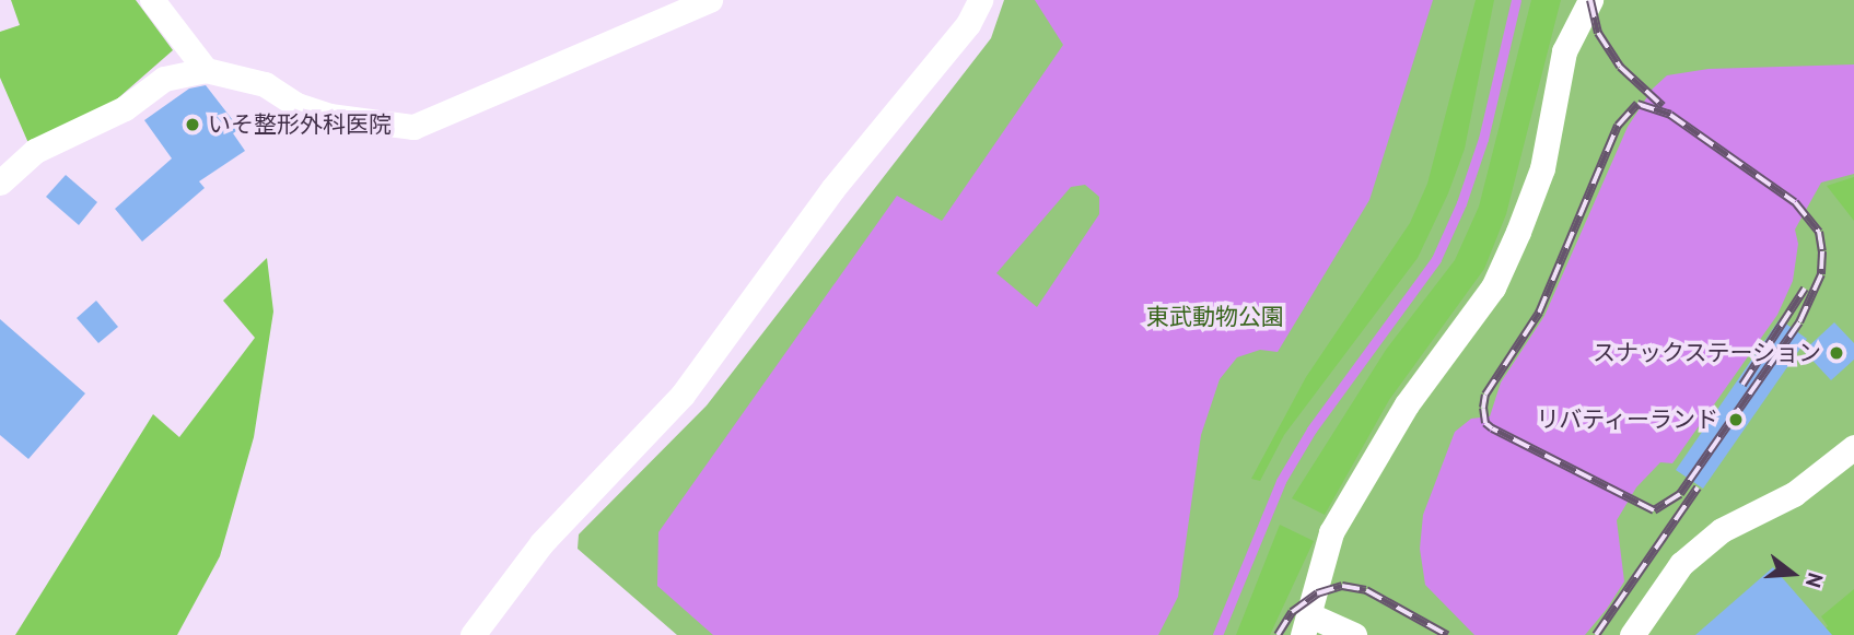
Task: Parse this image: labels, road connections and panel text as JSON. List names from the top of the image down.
{
  "parks": ["東武動物公園"],
  "places": ["いそ整形外科医院", "スナックステーション", "リバティーランド"],
  "north": "right"
}
